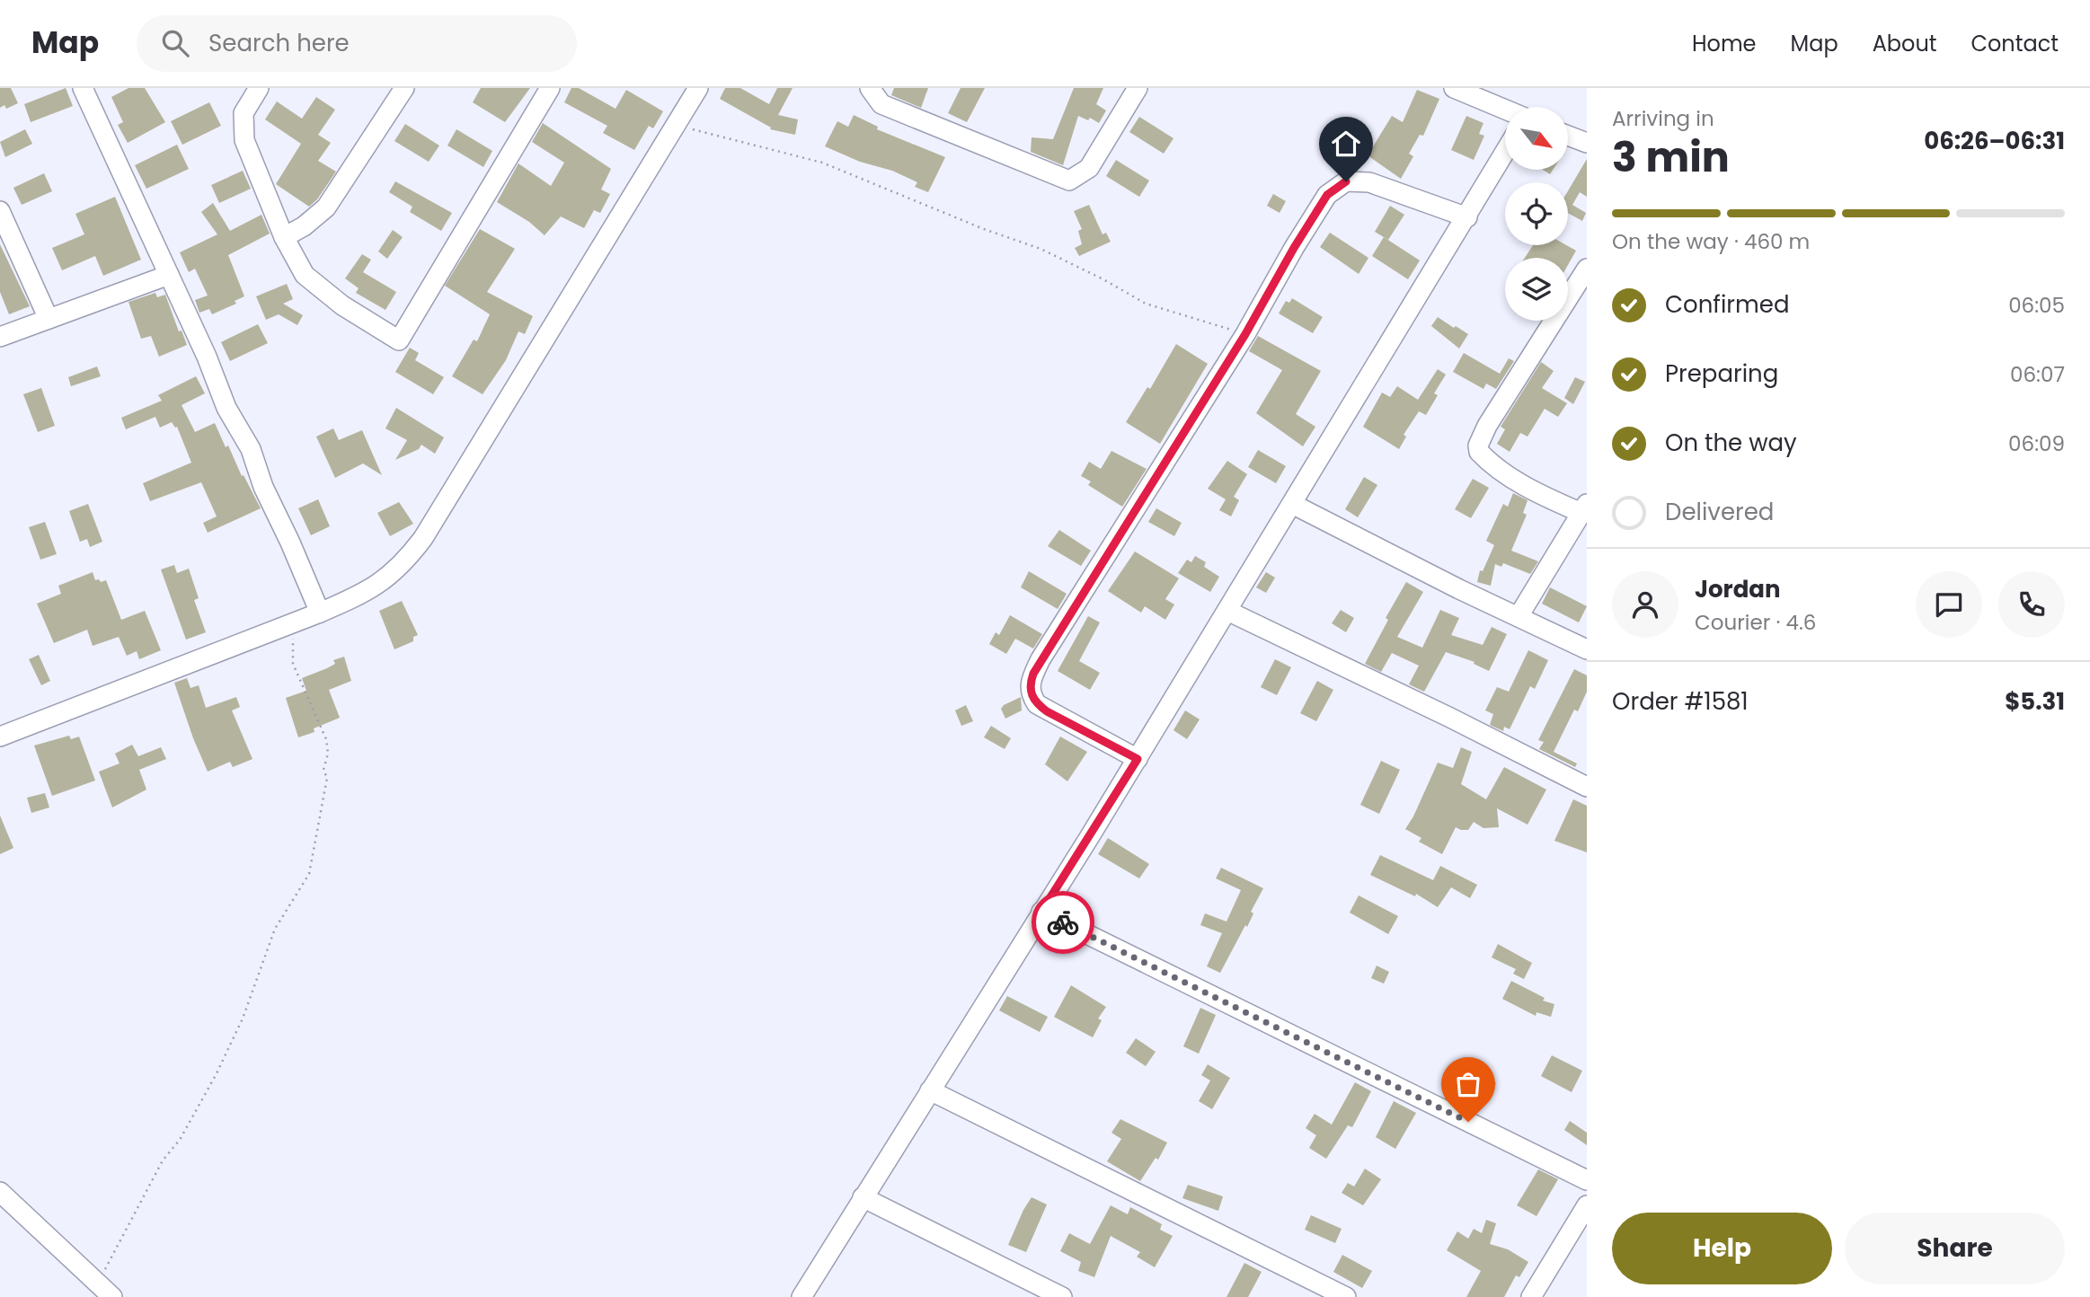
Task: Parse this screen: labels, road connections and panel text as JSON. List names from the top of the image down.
{
  "north": "bottom right",
  "page": {
    "header": "Map",
    "search": "Search here",
    "nav": [
      "Home",
      "Map",
      "About",
      "Contact"
    ],
    "heading": ["3 min", "Arriving in", "06:26–06:31"],
    "panel": [
      "Jordan",
      "Courier · 4.6",
      "Order #1581",
      "$5.31"
    ],
    "bar": "On the way · 460 m",
    "list": [
      ["Confirmed", "06:05"],
      ["Preparing", "06:07"],
      ["On the way", "06:09"],
      "Delivered"
    ],
    "buttons": ["Help", "Share"]
  }
}
